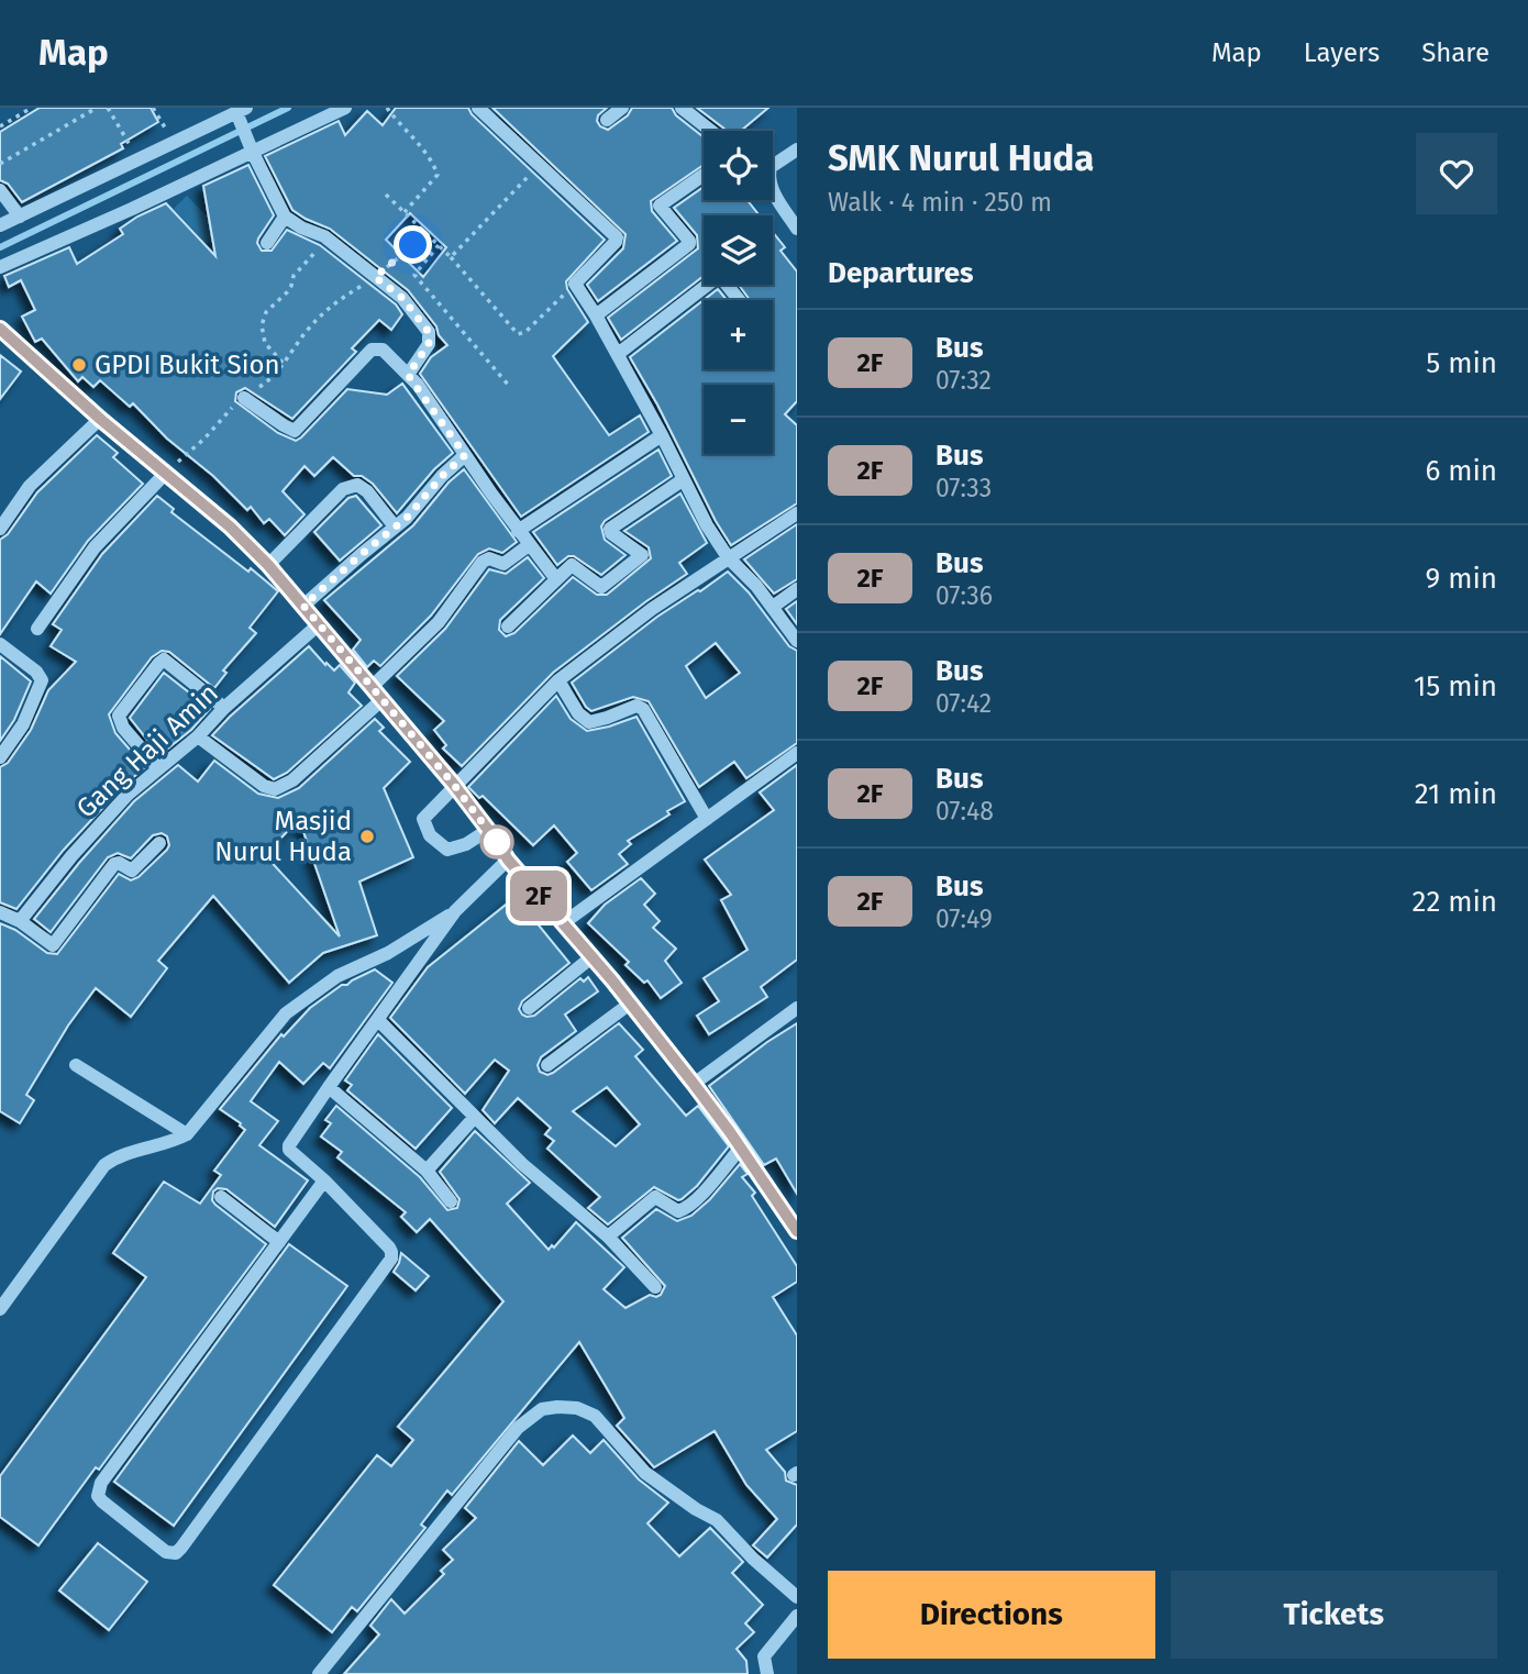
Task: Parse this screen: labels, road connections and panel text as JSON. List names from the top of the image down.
{
  "streets": {
    "street": ["Gang Haji Amin"]
  },
  "places": ["GPDI Bukit Sion", "Masjid Nurul Huda"],
  "lines": ["bus line 2F"],
  "page": {
    "header": "Map",
    "nav": ["Map", "Layers", "Share"],
    "on_map": "2F",
    "heading": [
      ["SMK Nurul Huda", "Walk · 4 min · 250 m"],
      "Departures"
    ],
    "map_buttons": ["+", "−"],
    "list": [
      {
        "mark": "2F",
        "name": "Bus",
        "note": "07:32",
        "value": "5 min"
      },
      {
        "mark": "2F",
        "name": "Bus",
        "note": "07:33",
        "value": "6 min"
      },
      {
        "mark": "2F",
        "name": "Bus",
        "note": "07:36",
        "value": "9 min"
      },
      {
        "mark": "2F",
        "name": "Bus",
        "note": "07:42",
        "value": "15 min"
      },
      {
        "mark": "2F",
        "name": "Bus",
        "note": "07:48",
        "value": "21 min"
      },
      {
        "mark": "2F",
        "name": "Bus",
        "note": "07:49",
        "value": "22 min"
      }
    ],
    "buttons": ["Directions", "Tickets"]
  }
}
